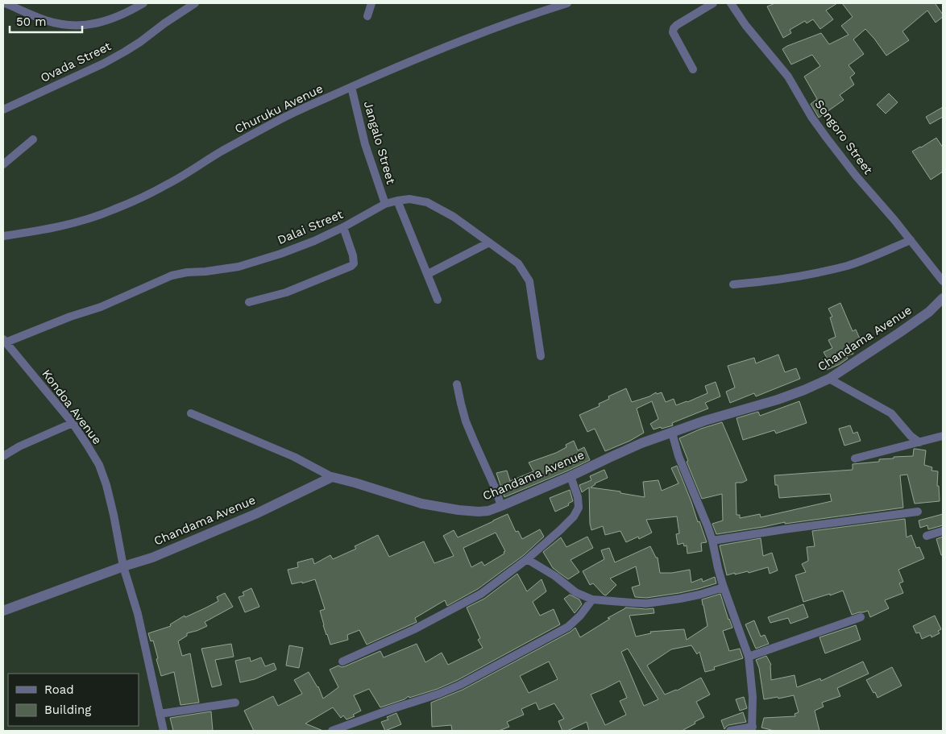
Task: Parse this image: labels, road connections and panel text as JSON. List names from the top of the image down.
{
  "streets": {
    "street": [
      "Ovada Street",
      "Churuku Avenue",
      "Songoro Street",
      "Jangalo Street",
      "Dalai Street",
      "Chandama Avenue",
      "Kondoa Avenue"
    ]
  },
  "crossings": [
    ["Churuku Avenue", "Jangalo Street"],
    ["Jangalo Street", "Dalai Street"],
    ["Dalai Street", "Kondoa Avenue"],
    ["Chandama Avenue", "Kondoa Avenue"]
  ],
  "legend": ["Road", "Building"],
  "scale_bar": "50 m"
}
